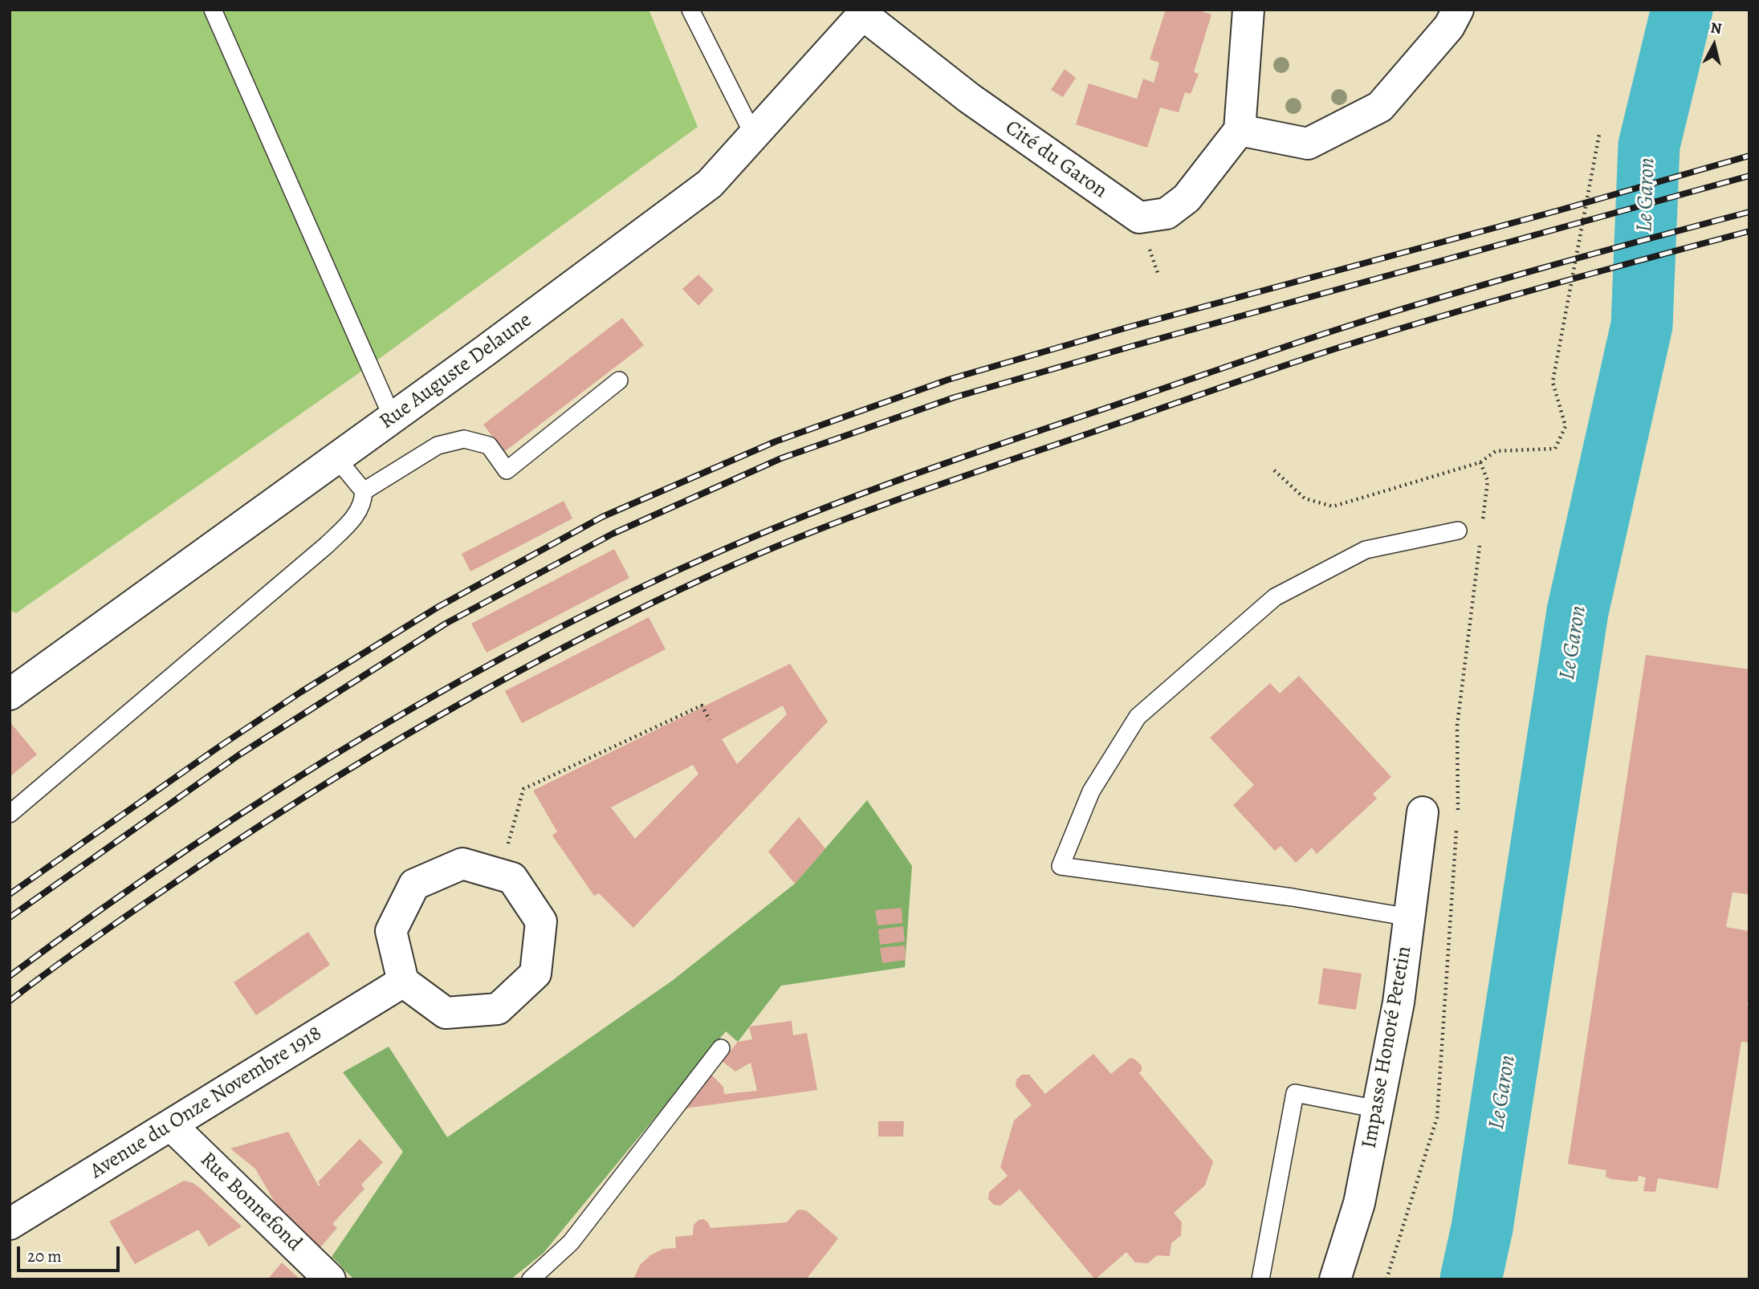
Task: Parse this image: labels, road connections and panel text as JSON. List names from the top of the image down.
{
  "streets": {
    "street": [
      "Cité du Garon",
      "Rue Auguste Delaune",
      "Impasse Honoré Petetin",
      "Avenue du Onze Novembre 1918",
      "Rue Bonnefond"
    ]
  },
  "crossings": [
    ["Cité du Garon", "Rue Auguste Delaune"],
    ["Avenue du Onze Novembre 1918", "Rue Bonnefond"]
  ],
  "water": ["Le Garon"],
  "scale_bar": "20 m",
  "north": "top"
}
